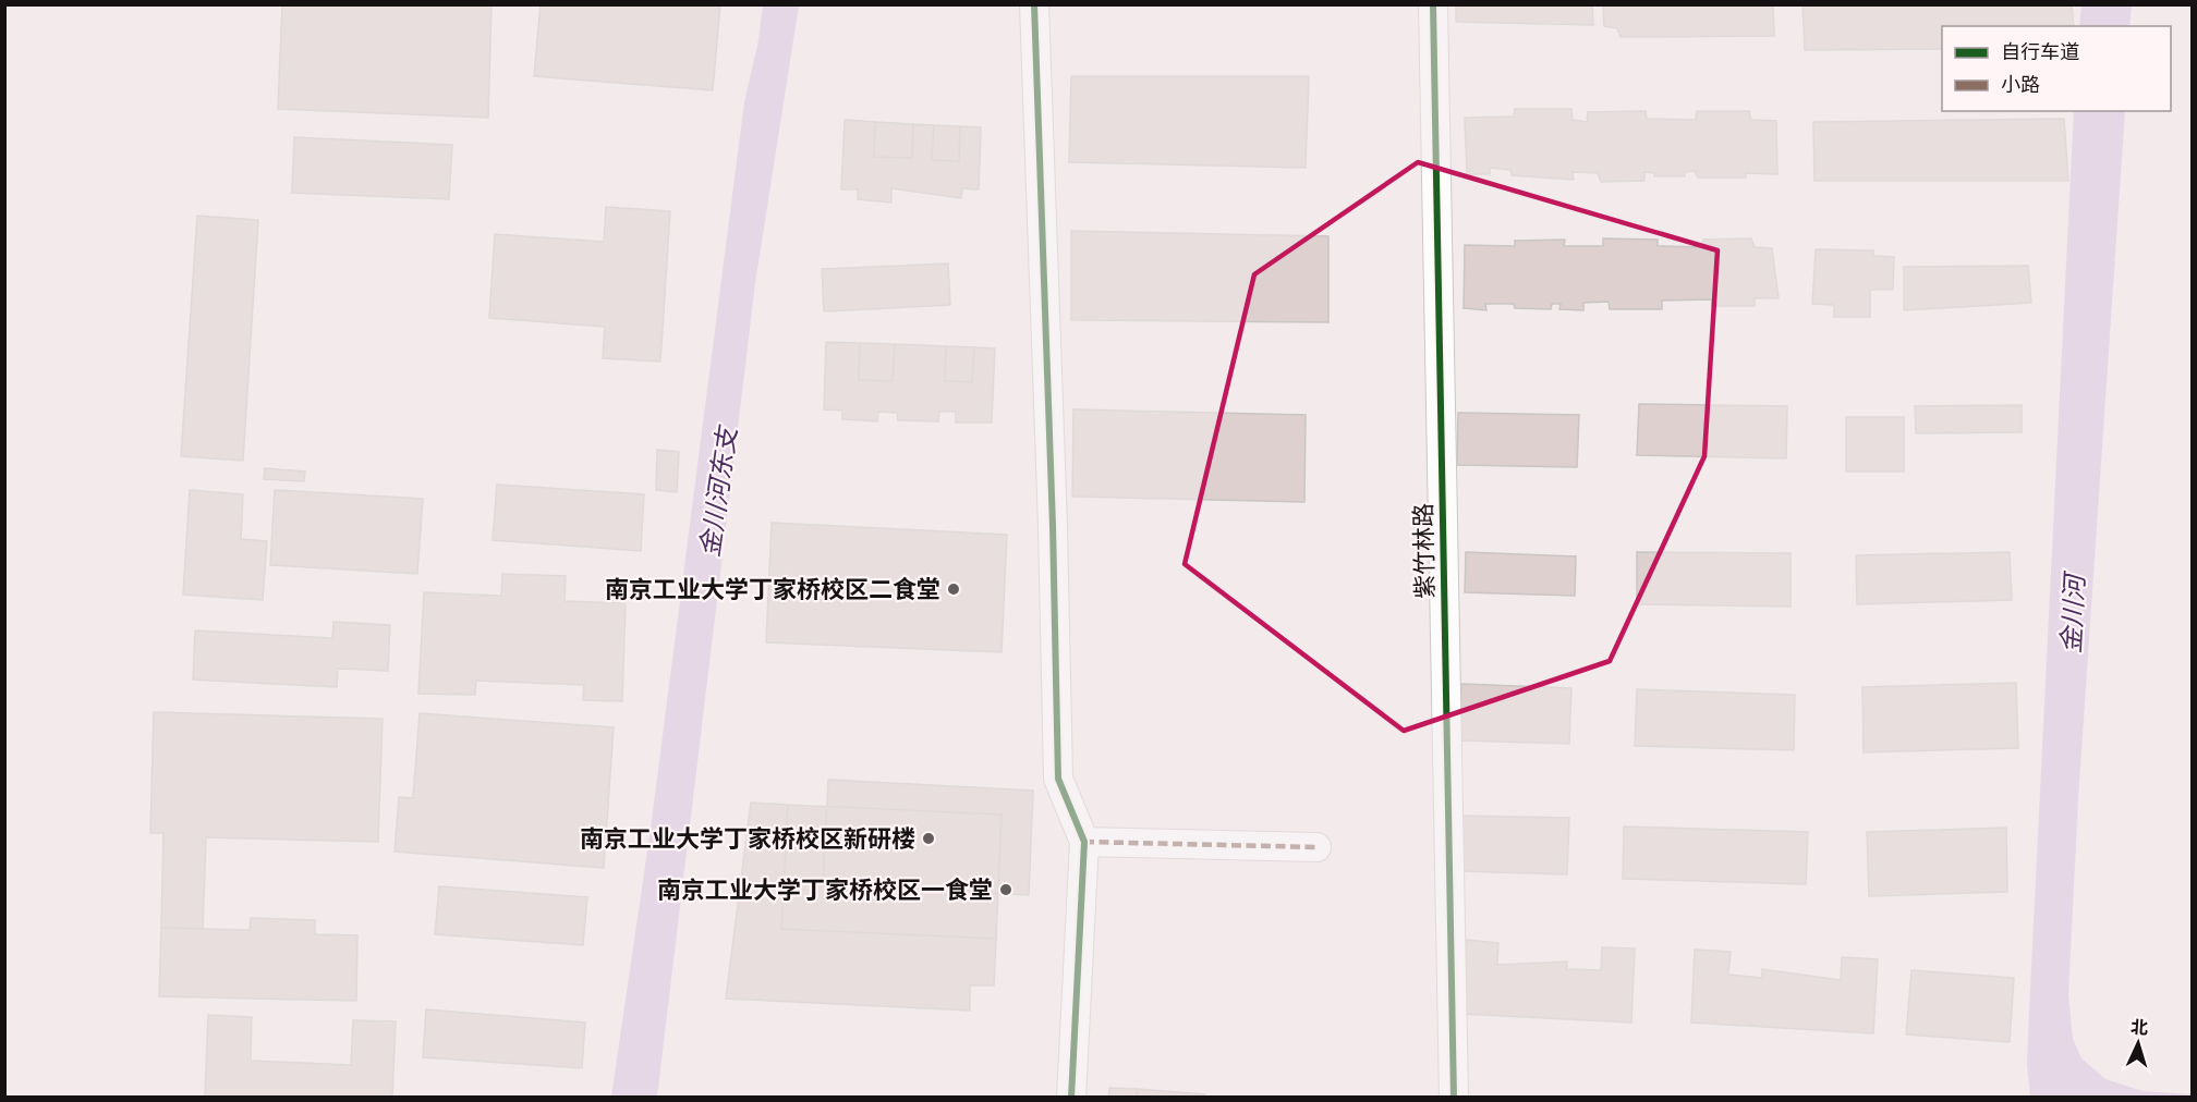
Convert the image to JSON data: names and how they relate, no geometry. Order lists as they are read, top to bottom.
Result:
{
  "streets": {
    "street": ["紫竹林路"]
  },
  "water": ["金川河东支", "金川河"],
  "places": ["南京工业大学丁家桥校区二食堂", "南京工业大学丁家桥校区新研楼", "南京工业大学丁家桥校区一食堂"],
  "legend": ["自行车道", "小路"],
  "north": "top"
}
